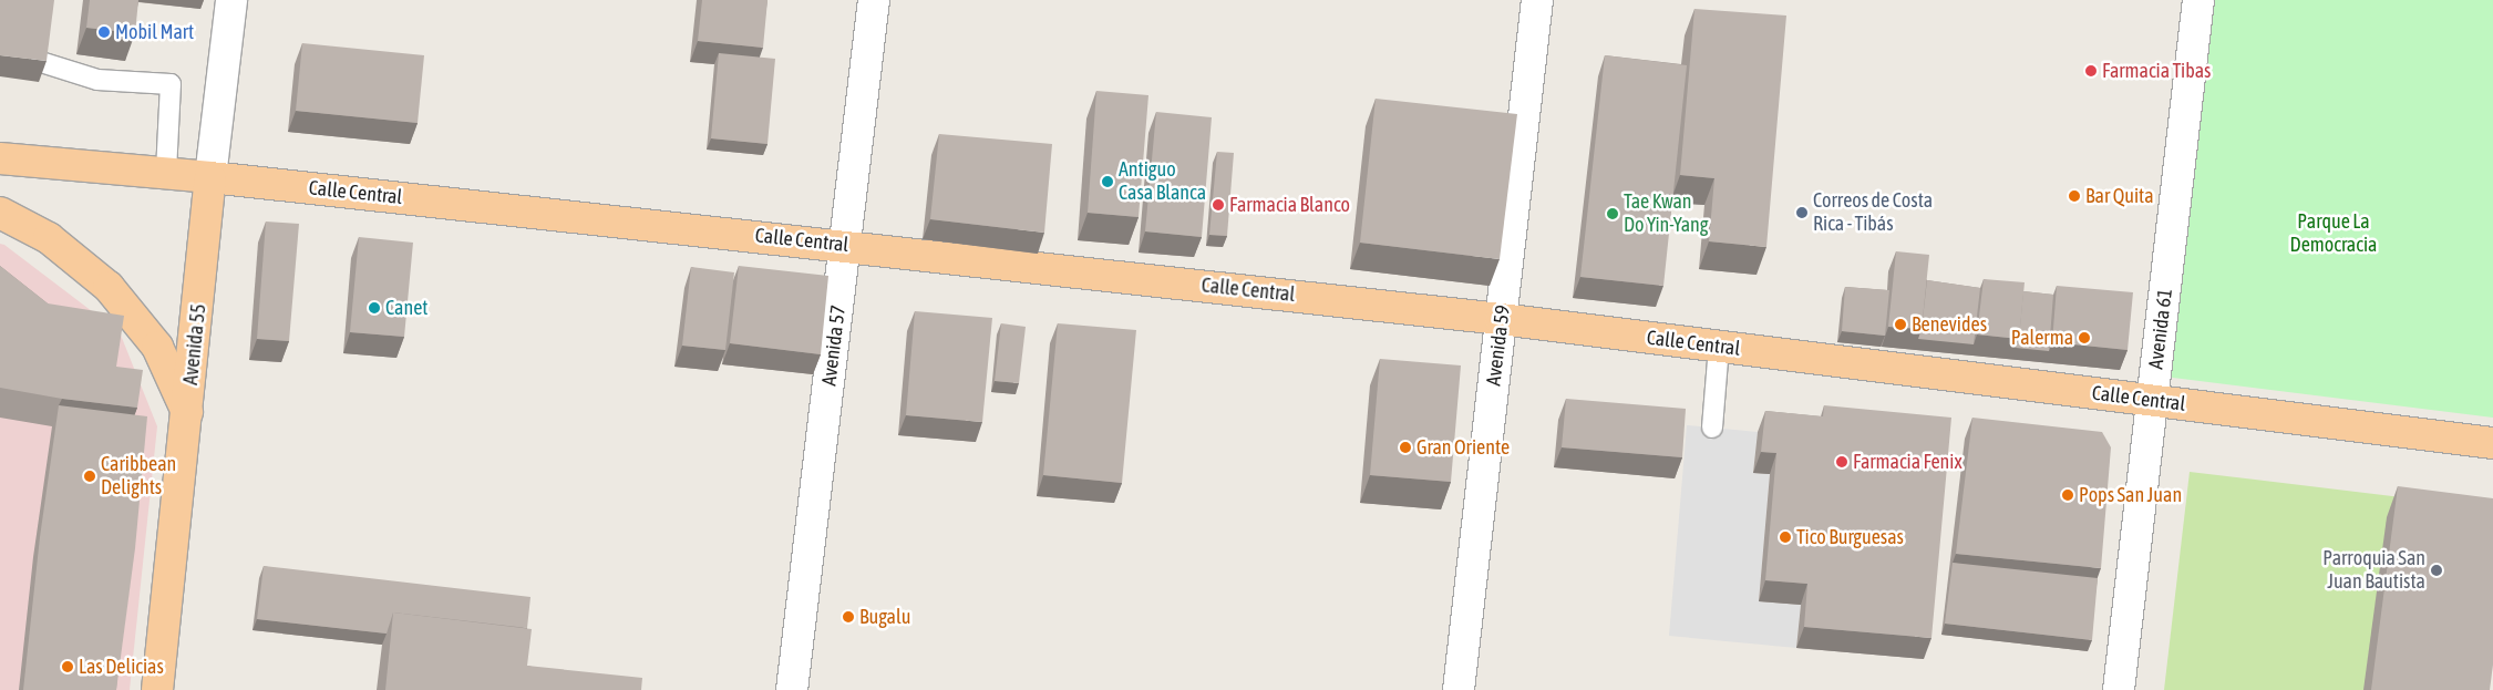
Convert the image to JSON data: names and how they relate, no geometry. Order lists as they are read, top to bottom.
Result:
{
  "streets": {
    "main road": ["Calle Central", "Avenida 55"],
    "street": ["Avenida 61", "Avenida 57", "Avenida 59"]
  },
  "crossings": [
    ["Calle Central", "Avenida 61"],
    ["Calle Central", "Avenida 55"],
    ["Calle Central", "Avenida 57"],
    ["Calle Central", "Avenida 59"]
  ],
  "parks": ["Parque La Democracia"],
  "places": [
    "Mobil Mart",
    "Farmacia Tibas",
    "Antiguo Casa Blanca",
    "Bar Quita",
    "Farmacia Blanco",
    "Correos de Costa Rica - Tibás",
    "Tae Kwan Do Yin-Yang",
    "Canet",
    "Benevides",
    "Palerma",
    "Gran Oriente",
    "Farmacia Fenix",
    "Caribbean Delights",
    "Pops San Juan",
    "Tico Burguesas",
    "Parroquia San Juan Bautista",
    "Bugalu",
    "Las Delicias"
  ]
}
